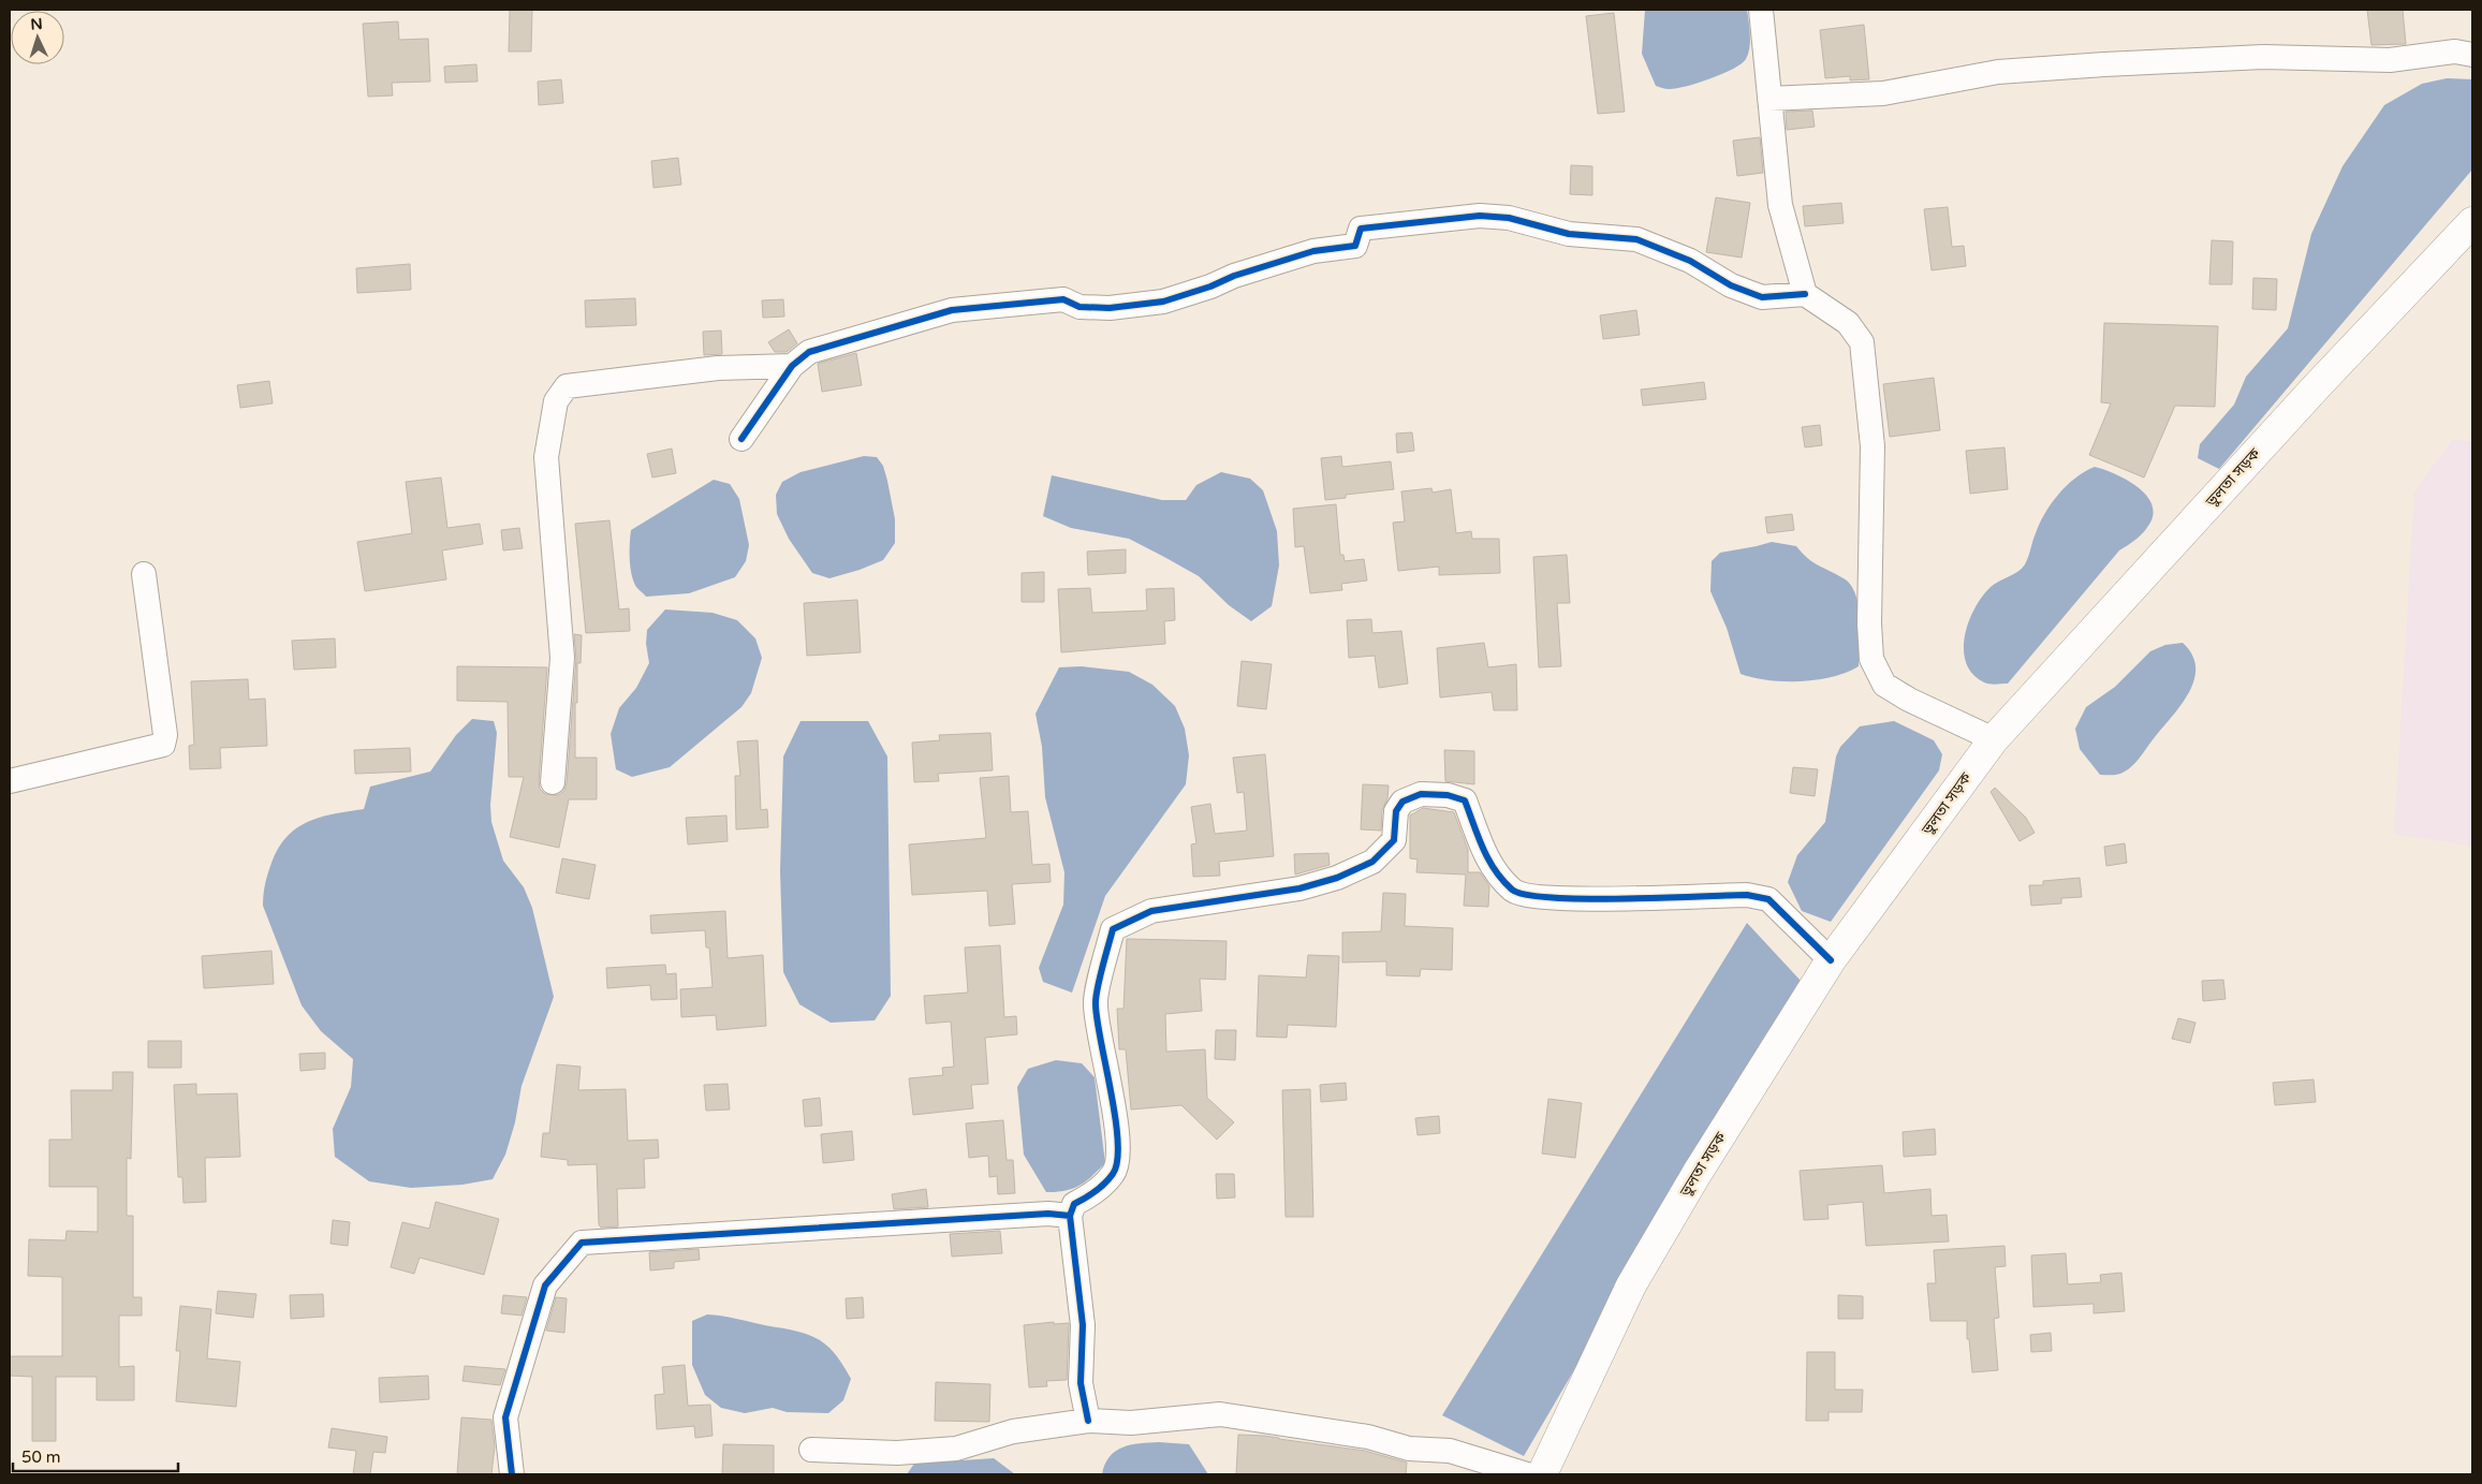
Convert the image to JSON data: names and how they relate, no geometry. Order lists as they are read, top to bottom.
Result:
{
  "streets": {
    "highway": ["ভুলতা সড়ক"]
  },
  "scale_bar": "50 m",
  "north": "top"
}
